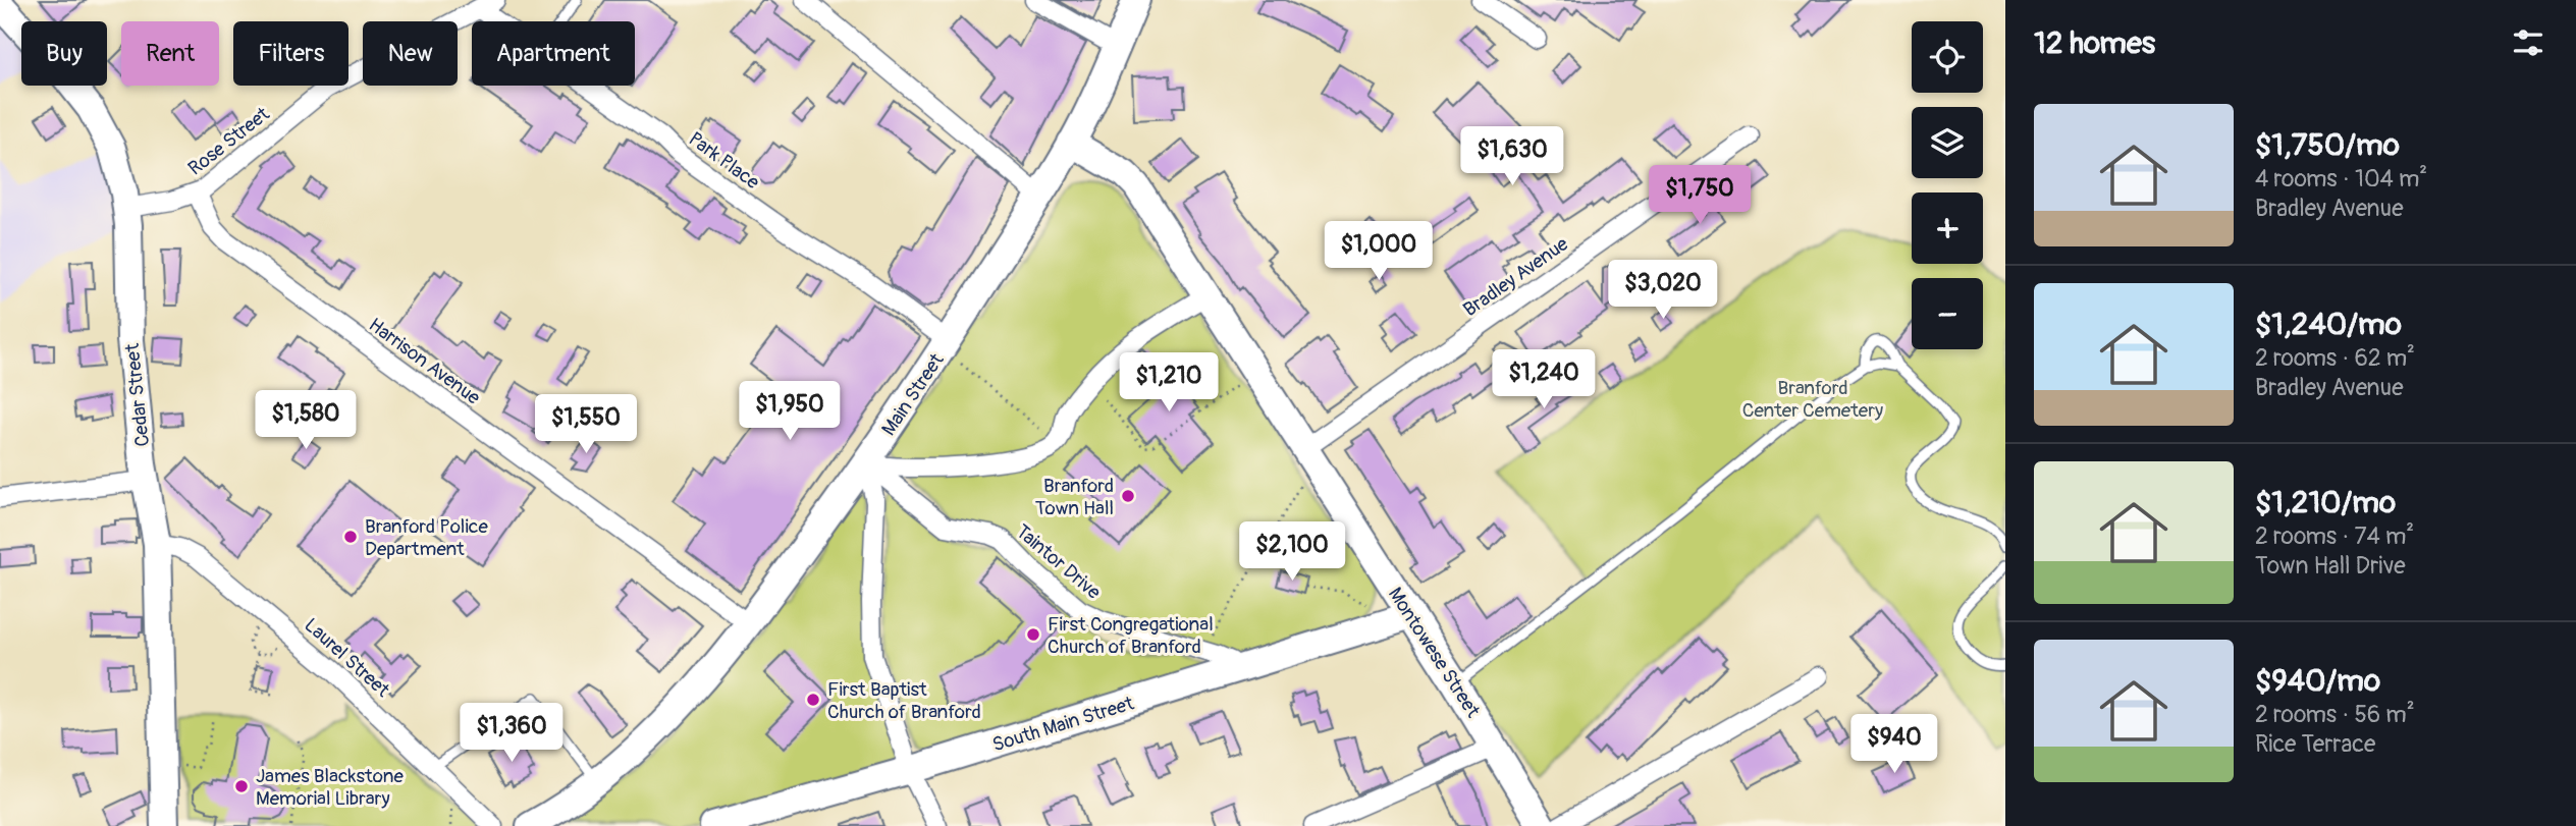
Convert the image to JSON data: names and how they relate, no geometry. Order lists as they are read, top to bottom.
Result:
{
  "streets": {
    "street": [
      "Rose Street",
      "Park Place",
      "Bradley Avenue",
      "Harrison Avenue",
      "Main Street",
      "Cedar Street",
      "Taintor Drive",
      "Montowese Street",
      "Laurel Street",
      "South Main Street"
    ]
  },
  "crossings": [
    ["Rose Street", "Park Place"],
    ["Rose Street", "Harrison Avenue"],
    ["Rose Street", "Cedar Street"],
    ["Park Place", "Main Street"],
    ["Bradley Avenue", "Montowese Street"],
    ["Harrison Avenue", "Main Street"],
    ["Main Street", "Taintor Drive"],
    ["Main Street", "Montowese Street"],
    ["Cedar Street", "Laurel Street"],
    ["Taintor Drive", "South Main Street"],
    ["Montowese Street", "South Main Street"]
  ],
  "parks": ["Branford Center Cemetery"],
  "places": [
    "Branford Town Hall",
    "Branford Police Department",
    "First Congregational Church of Branford",
    "First Baptist Church of Branford",
    "James Blackstone Memorial Library"
  ],
  "page": {
    "heading": "12 homes",
    "map_buttons": ["+", "−"],
    "chip": [
      "Buy",
      "Rent",
      "Filters",
      "New",
      "Apartment"
    ],
    "list": [
      {
        "name": "$1,750/mo",
        "note": "4 rooms · 104 m² · Bradley Avenue"
      },
      {
        "name": "$1,240/mo",
        "note": "2 rooms · 62 m² · Bradley Avenue"
      },
      {
        "name": "$1,210/mo",
        "note": "2 rooms · 74 m² · Town Hall Drive"
      },
      {
        "name": "$940/mo",
        "note": "2 rooms · 56 m² · Rice Terrace"
      }
    ],
    "price": [
      "$1,630",
      "$1,750",
      "$1,000",
      "$3,020",
      "$1,240",
      "$1,210",
      "$1,950",
      "$1,580",
      "$1,550",
      "$2,100",
      "$1,360",
      "$940"
    ]
  }
}
